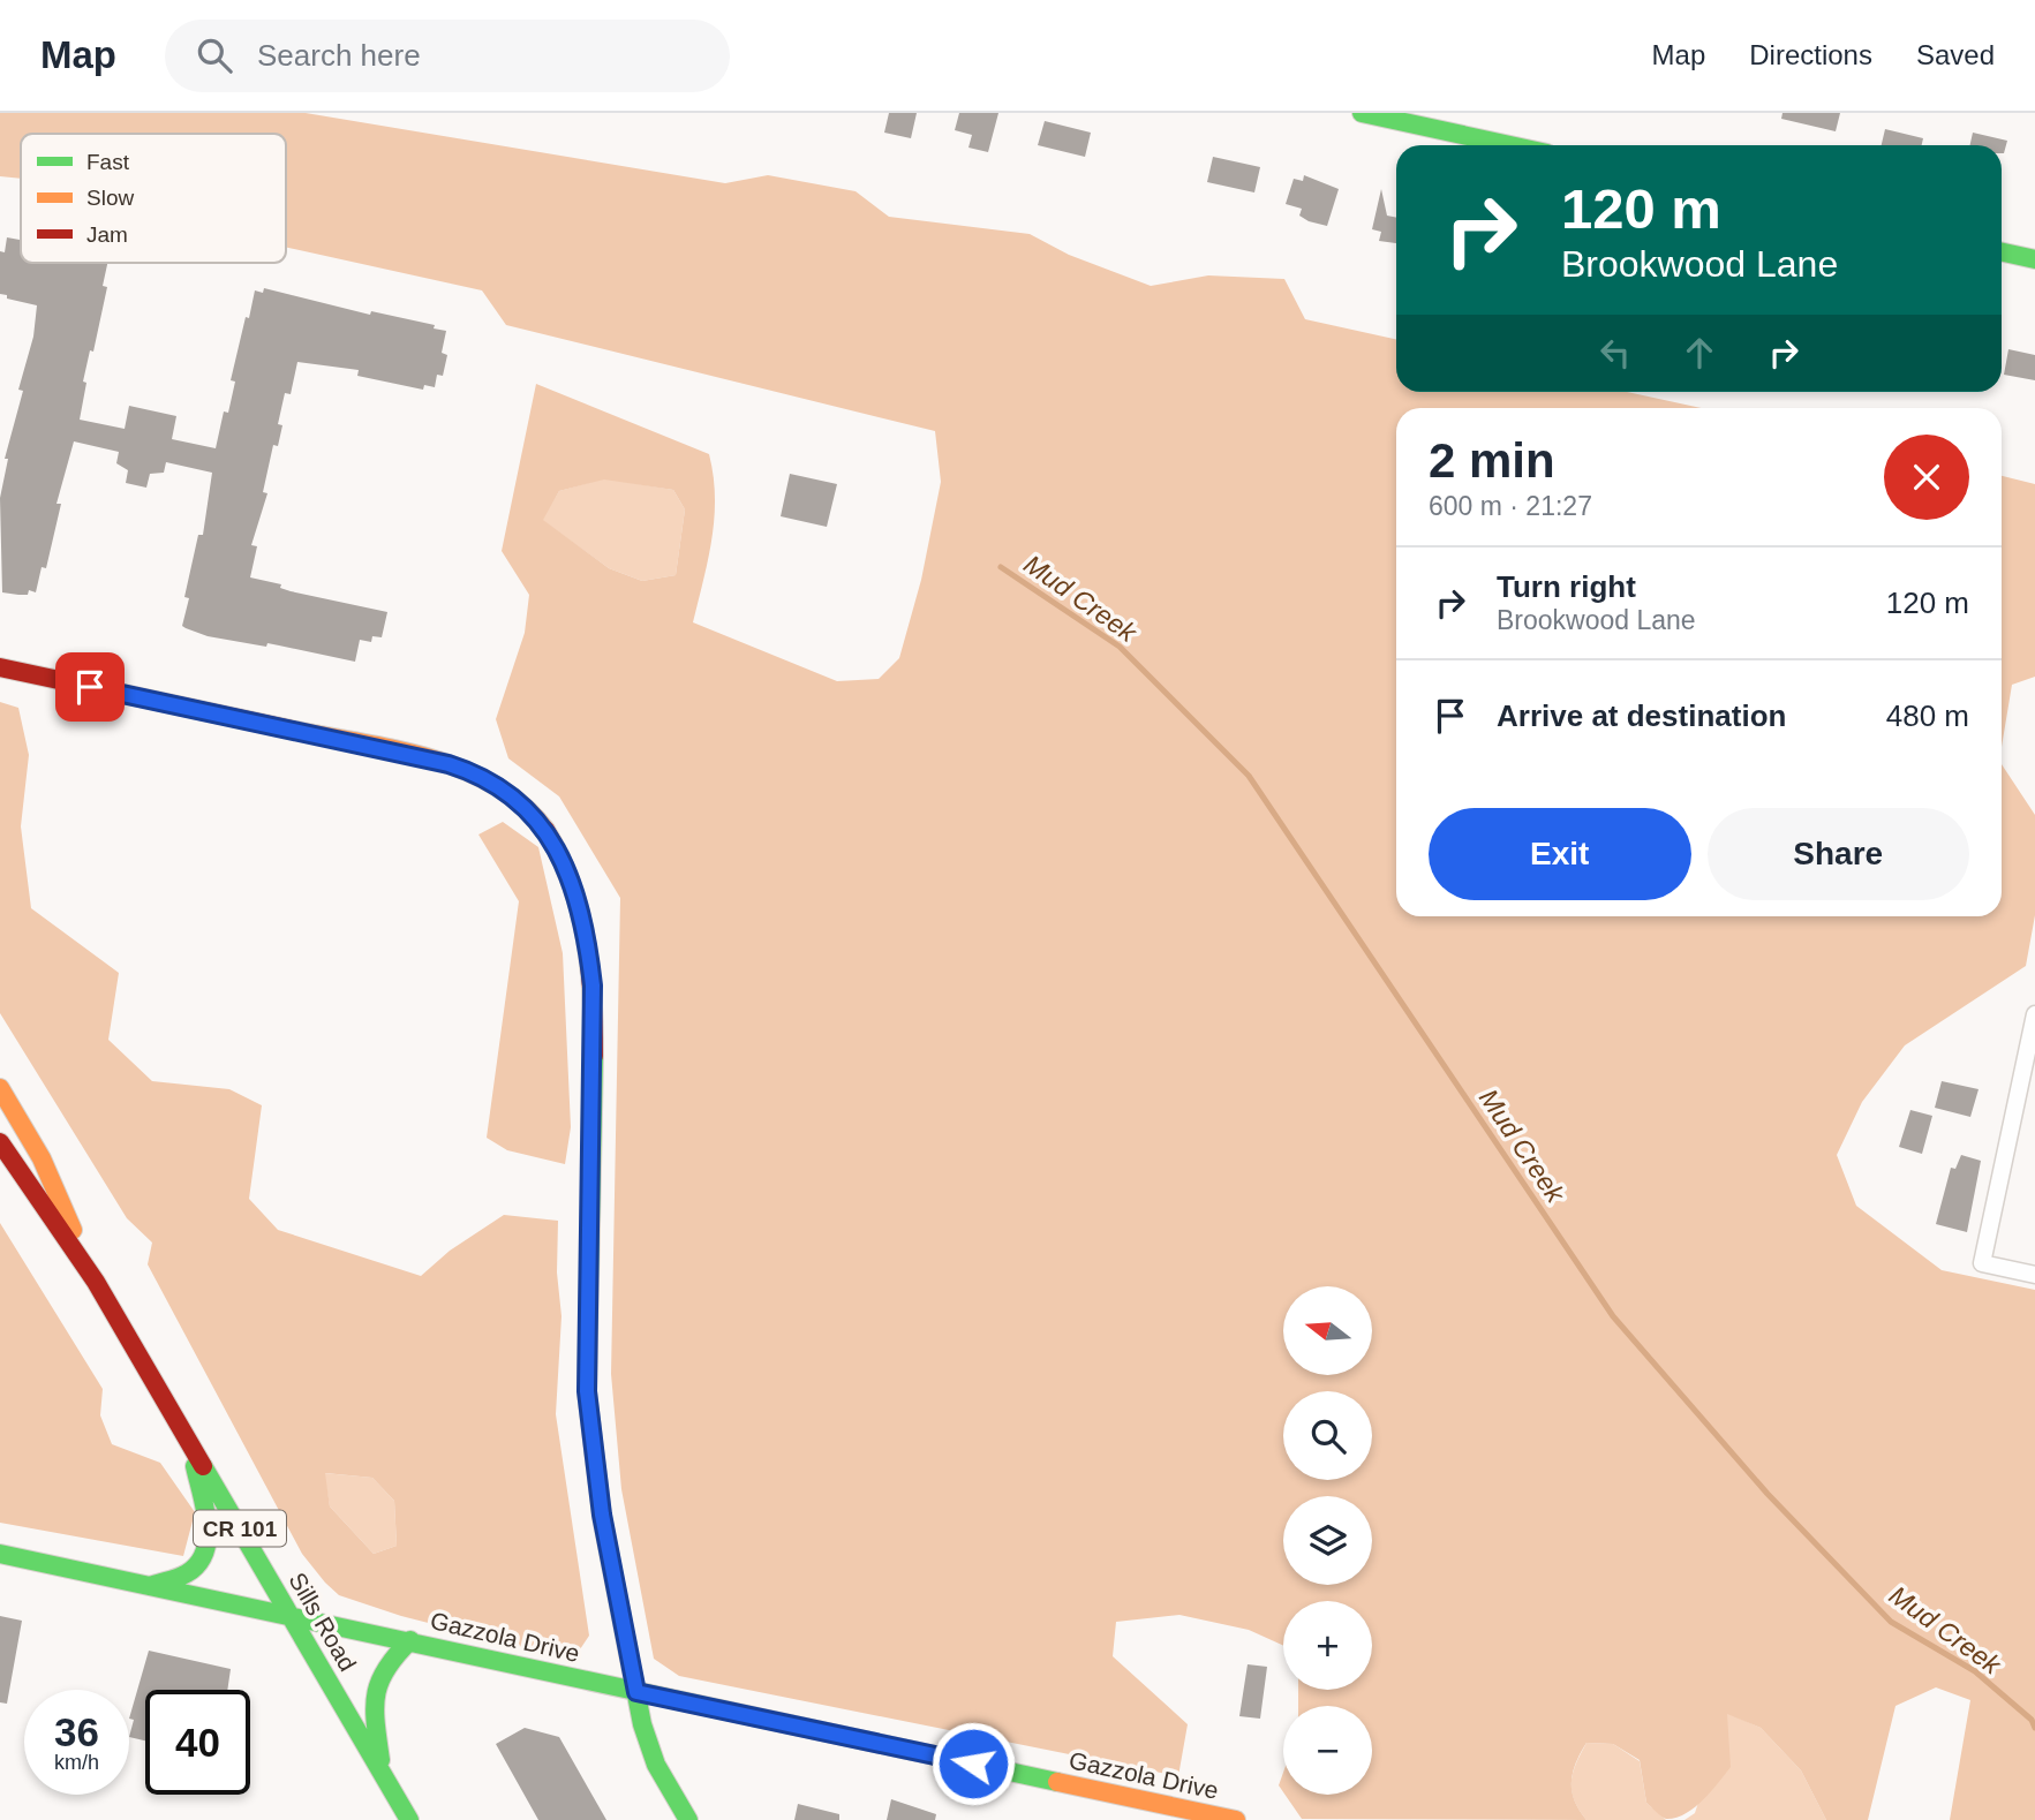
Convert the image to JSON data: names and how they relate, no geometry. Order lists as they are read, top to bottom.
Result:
{
  "streets": {
    "street": ["CR 101", "Sills Road", "Gazzola Drive"]
  },
  "crossings": [
    ["Sills Road", "Gazzola Drive"]
  ],
  "water": ["Mud Creek"],
  "legend": ["Fast", "Slow", "Jam"],
  "north": "left",
  "page": {
    "header": "Map",
    "search": "Search here",
    "nav": ["Map", "Directions", "Saved"],
    "turn": ["120 m", "Brookwood Lane"],
    "heading": ["2 min", "600 m · 21:27"],
    "list": [
      {
        "name": "Turn right",
        "note": "Brookwood Lane",
        "value": "120 m"
      },
      {
        "name": "Arrive at destination",
        "value": "480 m"
      }
    ],
    "buttons": ["Exit", "Share"],
    "map_buttons": ["+", "−"],
    "speed": "36 km/h",
    "limit": "40"
  }
}
